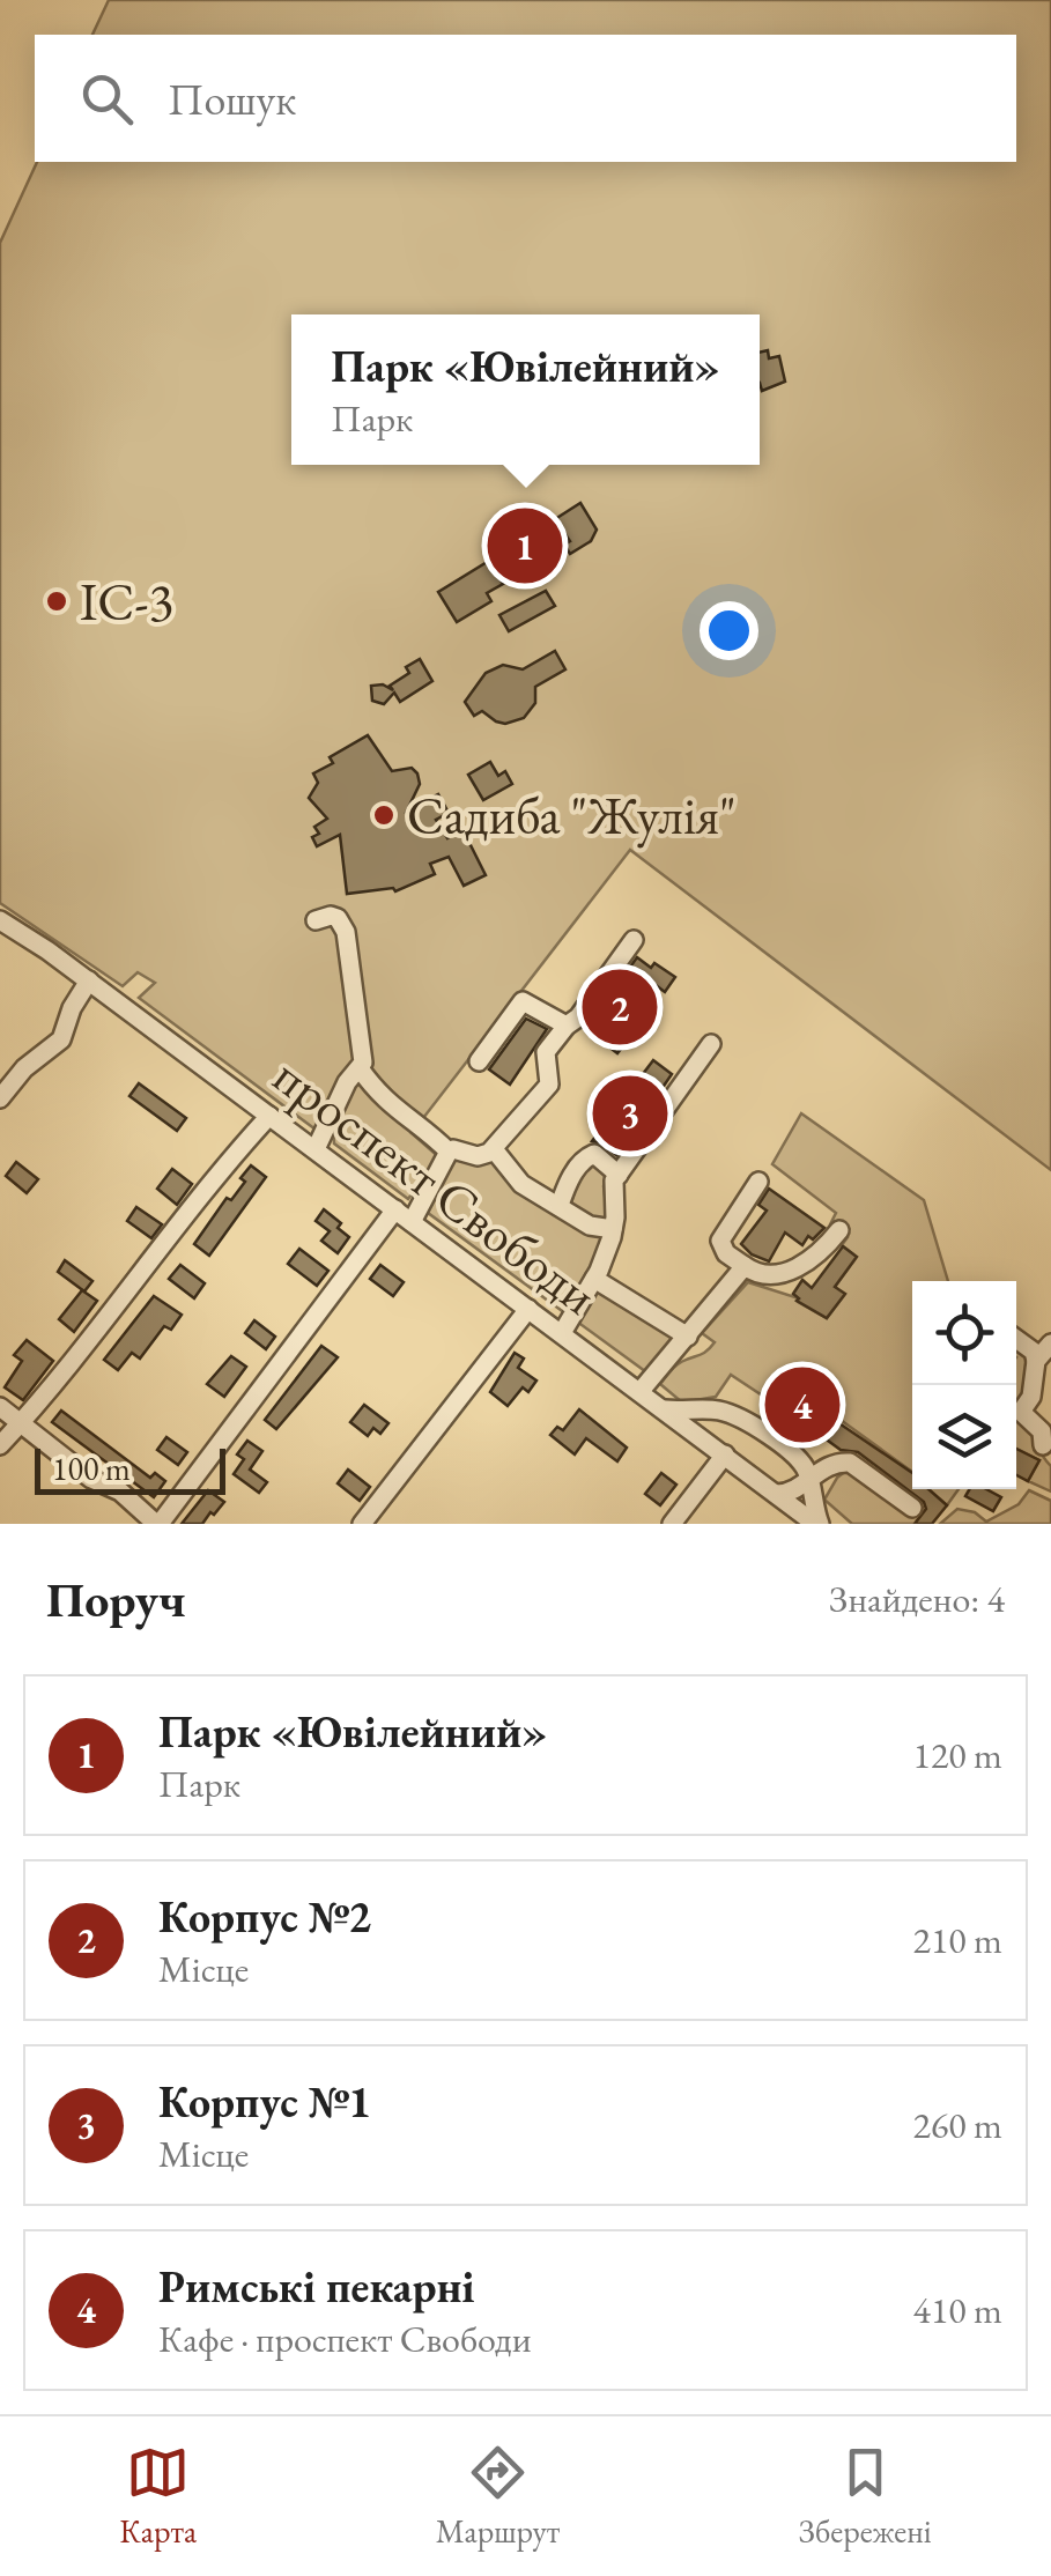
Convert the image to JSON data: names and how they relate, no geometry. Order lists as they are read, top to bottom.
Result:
{
  "streets": {
    "street": ["проспект Свободи"]
  },
  "places": ["ІС-3", "Садиба \"Жулія\""],
  "scale_bar": "100 m",
  "page": {
    "search": "Пошук",
    "popup": ["Парк «Ювілейний»", "Парк"],
    "pins": [
      "1",
      "2",
      "3",
      "4"
    ],
    "scale": "100 m",
    "heading": ["Поруч", "Знайдено: 4"],
    "list": [
      {
        "mark": "1",
        "name": "Парк «Ювілейний»",
        "note": "Парк",
        "value": "120 m"
      },
      {
        "mark": "2",
        "name": "Корпус №2",
        "note": "Місце",
        "value": "210 m"
      },
      {
        "mark": "3",
        "name": "Корпус №1",
        "note": "Місце",
        "value": "260 m"
      },
      {
        "mark": "4",
        "name": "Римські пекарні",
        "note": "Кафе · проспект Свободи",
        "value": "410 m"
      }
    ],
    "nav": ["Карта", "Маршрут", "Збережені"]
  }
}
